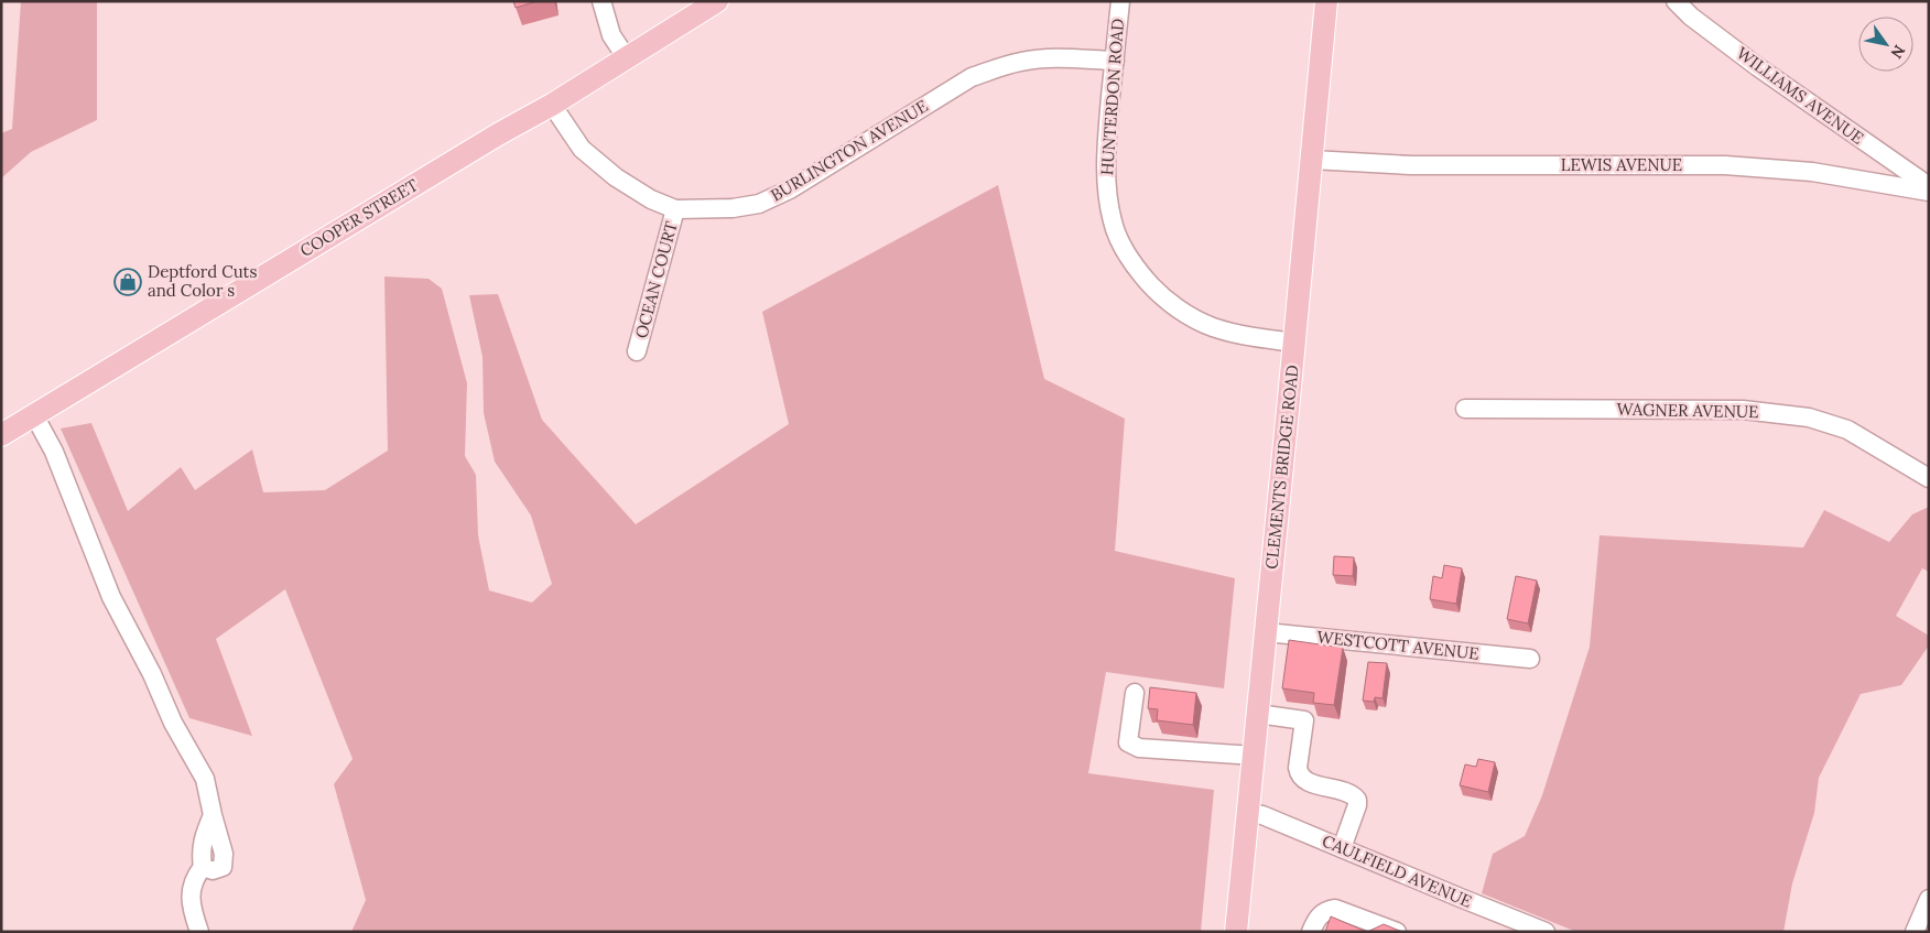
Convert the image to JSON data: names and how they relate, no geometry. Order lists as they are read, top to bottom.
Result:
{
  "streets": {
    "main road": ["COOPER STREET", "CLEMENTS BRIDGE ROAD"],
    "street": [
      "WILLIAMS AVENUE",
      "HUNTERDON ROAD",
      "BURLINGTON AVENUE",
      "LEWIS AVENUE",
      "OCEAN COURT",
      "WAGNER AVENUE",
      "WESTCOTT AVENUE",
      "CAULFIELD AVENUE"
    ]
  },
  "crossings": [
    ["HUNTERDON ROAD", "BURLINGTON AVENUE"],
    ["HUNTERDON ROAD", "CLEMENTS BRIDGE ROAD"],
    ["BURLINGTON AVENUE", "COOPER STREET"],
    ["BURLINGTON AVENUE", "OCEAN COURT"],
    ["LEWIS AVENUE", "CLEMENTS BRIDGE ROAD"],
    ["CLEMENTS BRIDGE ROAD", "WESTCOTT AVENUE"],
    ["CLEMENTS BRIDGE ROAD", "CAULFIELD AVENUE"]
  ],
  "places": {
    "shop": ["Deptford Cuts and Color s"]
  },
  "north": "bottom right"
}
